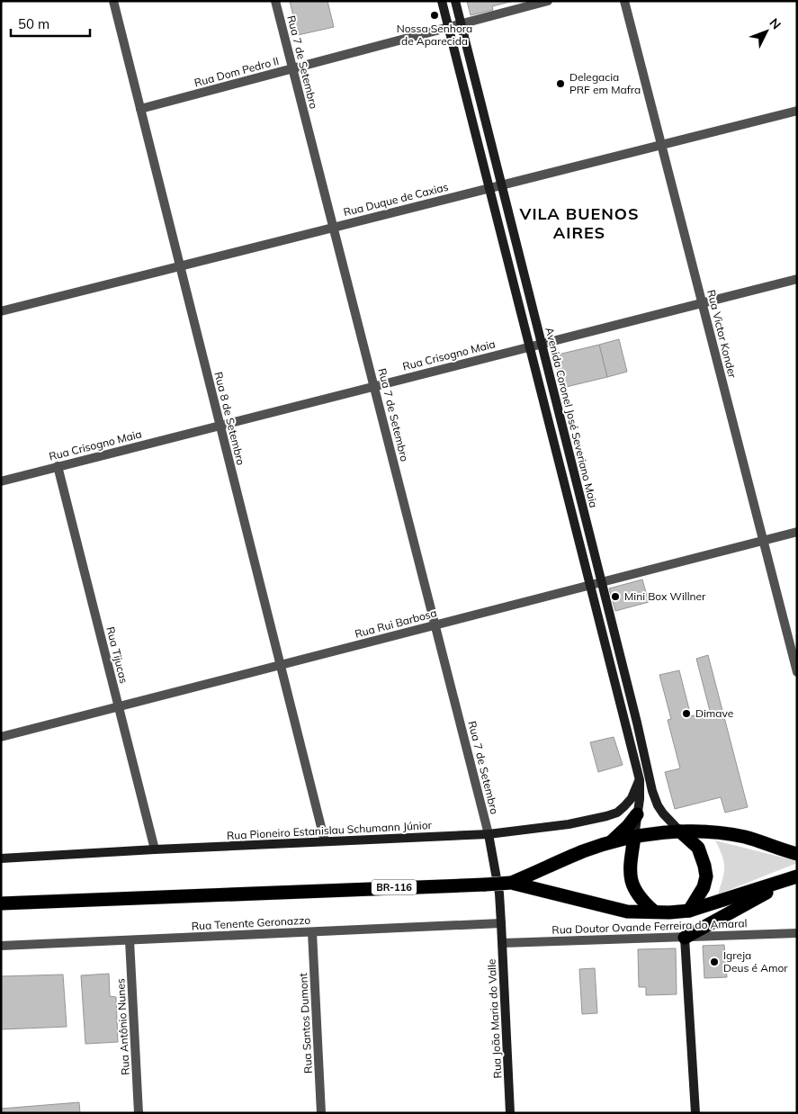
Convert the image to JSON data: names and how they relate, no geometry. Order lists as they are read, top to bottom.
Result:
{
  "streets": {
    "highway": ["BR-116"],
    "main road": ["Avenida Coronel José Severiano Maia", "Rua Pioneiro Estanislau Schumann Júnior", "Rua João Maria do Valle"],
    "street": [
      "Rua 7 de Setembro",
      "Rua Dom Pedro II",
      "Rua Duque de Caxias",
      "Rua Victor Konder",
      "Rua Crisogno Maia",
      "Rua 8 de Setembro",
      "Rua Rui Barbosa",
      "Rua Tijucas",
      "Rua Tenente Geronazzo",
      "Rua Doutor Ovande Ferreira do Amaral",
      "Rua Santos Dumont",
      "Rua Antônio Nunes"
    ]
  },
  "crossings": [
    ["Rua 7 de Setembro", "Rua Dom Pedro II"],
    ["Rua 7 de Setembro", "Rua Duque de Caxias"],
    ["Rua 7 de Setembro", "Rua Crisogno Maia"],
    ["Rua 7 de Setembro", "Rua Rui Barbosa"],
    ["Rua 7 de Setembro", "Rua Pioneiro Estanislau Schumann Júnior"],
    ["Rua 7 de Setembro", "Rua João Maria do Valle"],
    ["Rua Dom Pedro II", "Avenida Coronel José Severiano Maia"],
    ["Rua Dom Pedro II", "Rua 8 de Setembro"],
    ["Rua Duque de Caxias", "Rua Victor Konder"],
    ["Rua Duque de Caxias", "Avenida Coronel José Severiano Maia"],
    ["Rua Duque de Caxias", "Rua 8 de Setembro"],
    ["Rua Victor Konder", "Rua Crisogno Maia"],
    ["Rua Victor Konder", "Rua Rui Barbosa"],
    ["Rua Crisogno Maia", "Avenida Coronel José Severiano Maia"],
    ["Rua Crisogno Maia", "Rua 8 de Setembro"],
    ["Rua Crisogno Maia", "Rua Tijucas"],
    ["Avenida Coronel José Severiano Maia", "Rua Rui Barbosa"],
    ["Avenida Coronel José Severiano Maia", "Rua Pioneiro Estanislau Schumann Júnior"],
    ["Avenida Coronel José Severiano Maia", "BR-116"],
    ["Rua 8 de Setembro", "Rua Rui Barbosa"],
    ["Rua 8 de Setembro", "Rua Pioneiro Estanislau Schumann Júnior"],
    ["Rua Rui Barbosa", "Rua Tijucas"],
    ["Rua Tijucas", "Rua Pioneiro Estanislau Schumann Júnior"],
    ["Rua Pioneiro Estanislau Schumann Júnior", "Rua João Maria do Valle"],
    ["Rua Tenente Geronazzo", "Rua João Maria do Valle"],
    ["Rua Tenente Geronazzo", "Rua Santos Dumont"],
    ["Rua Tenente Geronazzo", "Rua Antônio Nunes"],
    ["Rua Doutor Ovande Ferreira do Amaral", "Rua João Maria do Valle"]
  ],
  "districts": ["VILA BUENOS AIRES"],
  "places": [
    "Nossa Senhora de Aparecida",
    "Delegacia PRF em Mafra",
    "Mini Box Willner",
    "Dimave",
    "Igreja Deus é Amor"
  ],
  "scale_bar": "50 m",
  "north": "top right"
}
